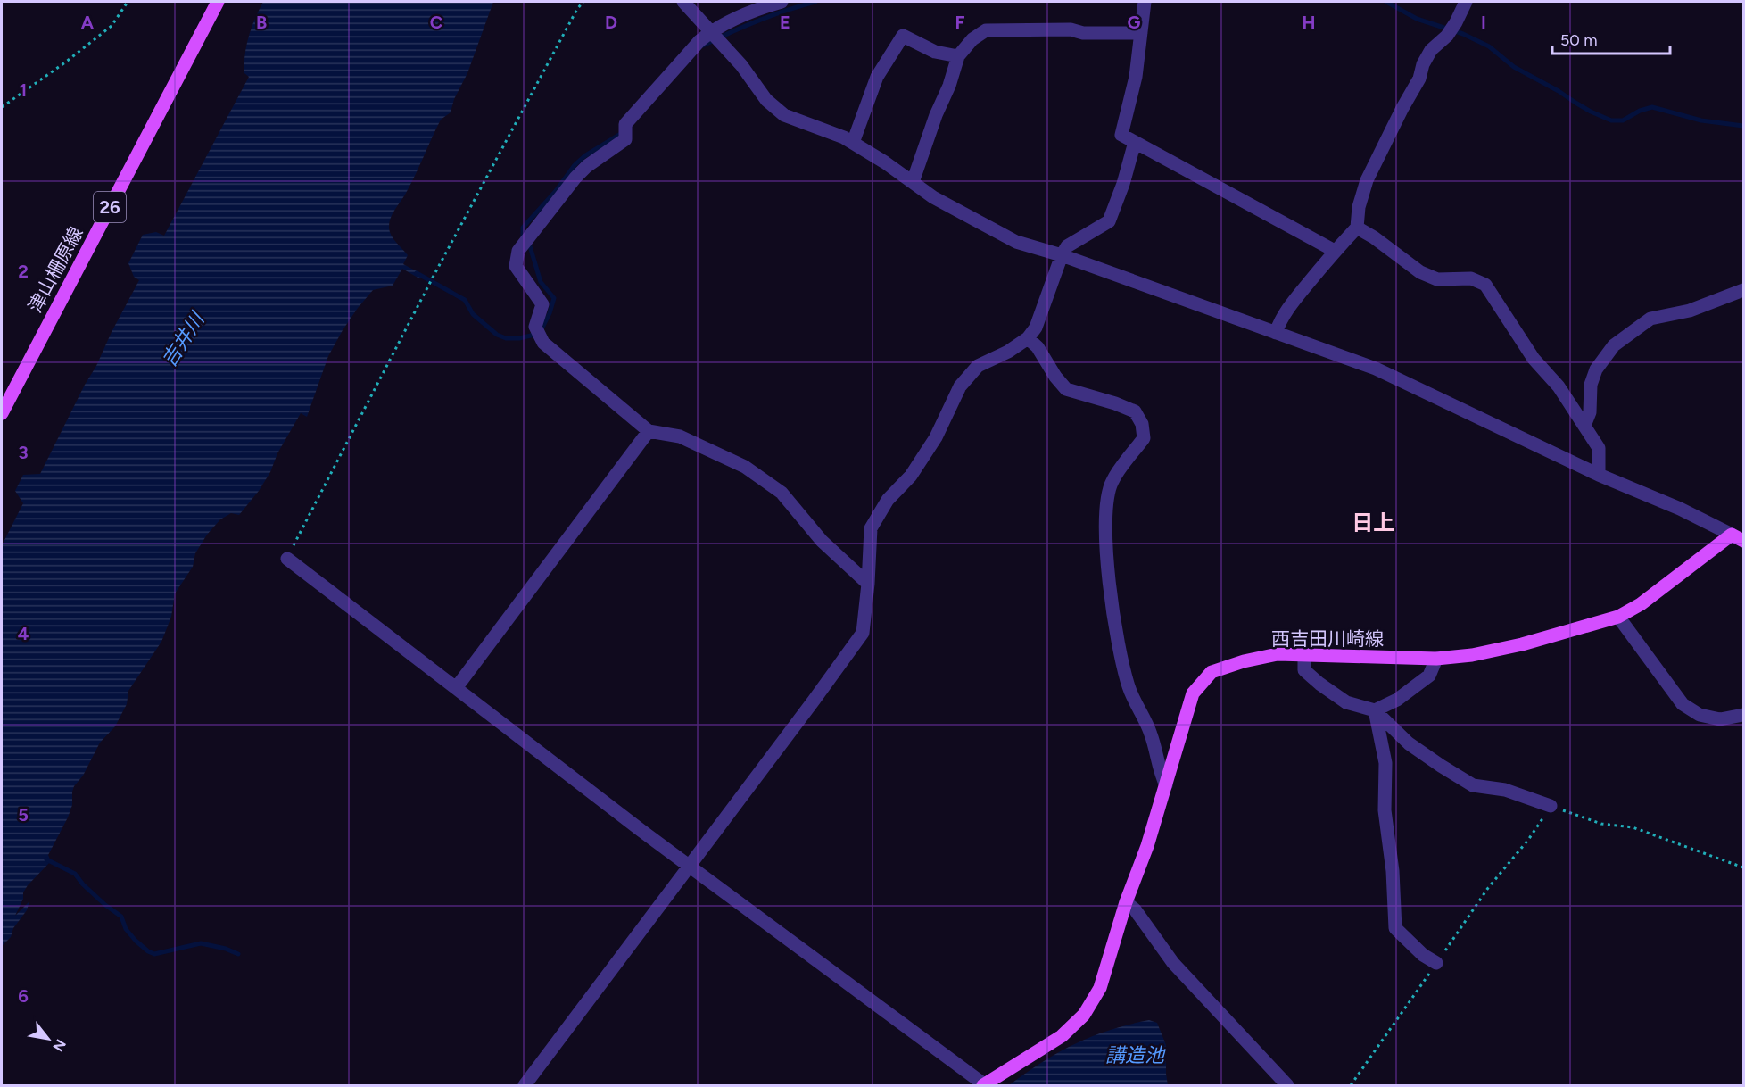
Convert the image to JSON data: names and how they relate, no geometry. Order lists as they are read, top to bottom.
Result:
{
  "streets": {
    "main road": ["26", "津山柵原線", "西吉田川崎線"]
  },
  "districts": ["日上"],
  "water": ["吉井川", "講造池"],
  "scale_bar": "50 m",
  "north": "bottom right",
  "grid": {
    "columns": [
      "A",
      "B",
      "C",
      "D",
      "E",
      "F",
      "G",
      "H",
      "I"
    ],
    "rows": [
      "1",
      "2",
      "3",
      "4",
      "5",
      "6"
    ]
  }
}
